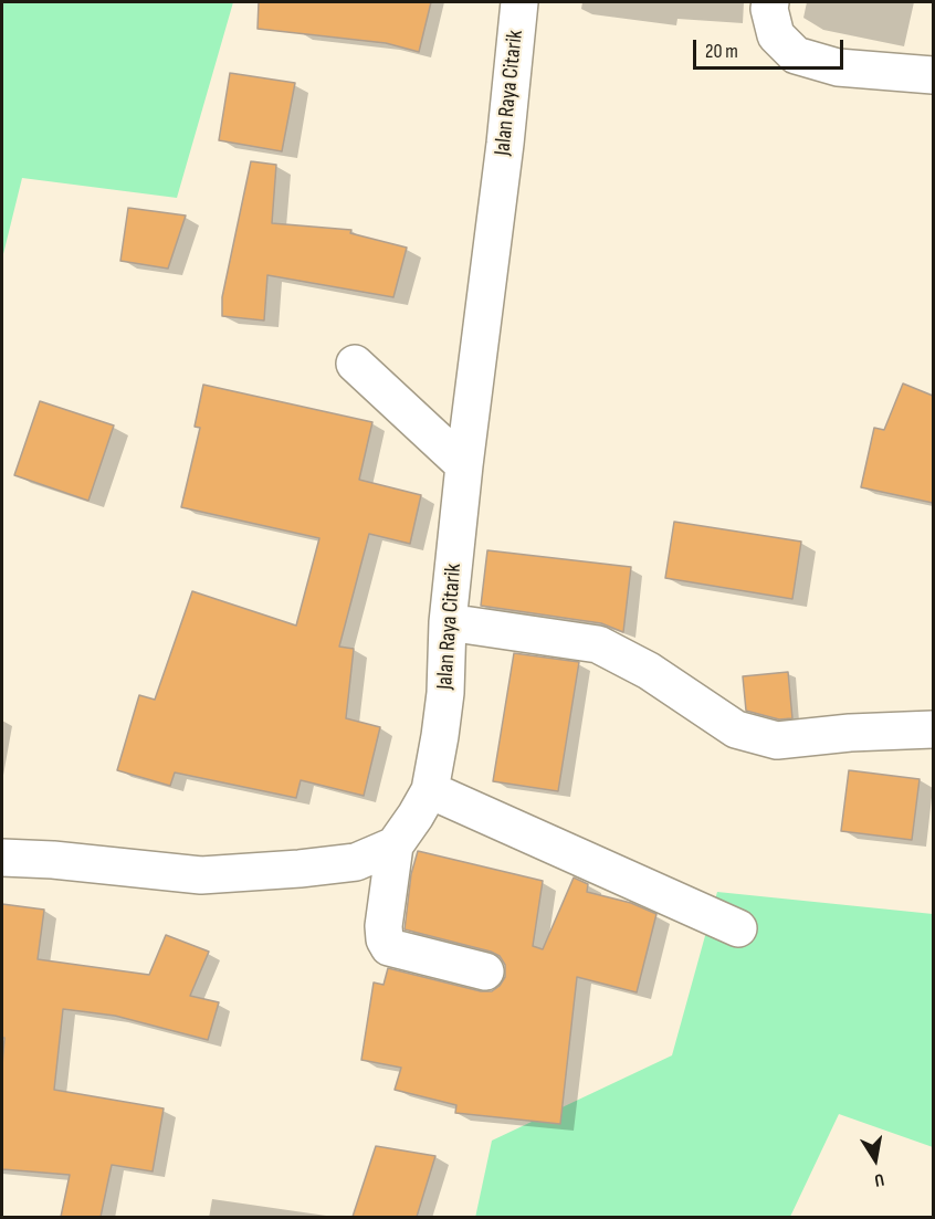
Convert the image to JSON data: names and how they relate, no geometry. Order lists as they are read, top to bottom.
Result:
{
  "streets": {
    "street": ["Jalan Raya Citarik"]
  },
  "scale_bar": "20 m",
  "north": "bottom"
}
